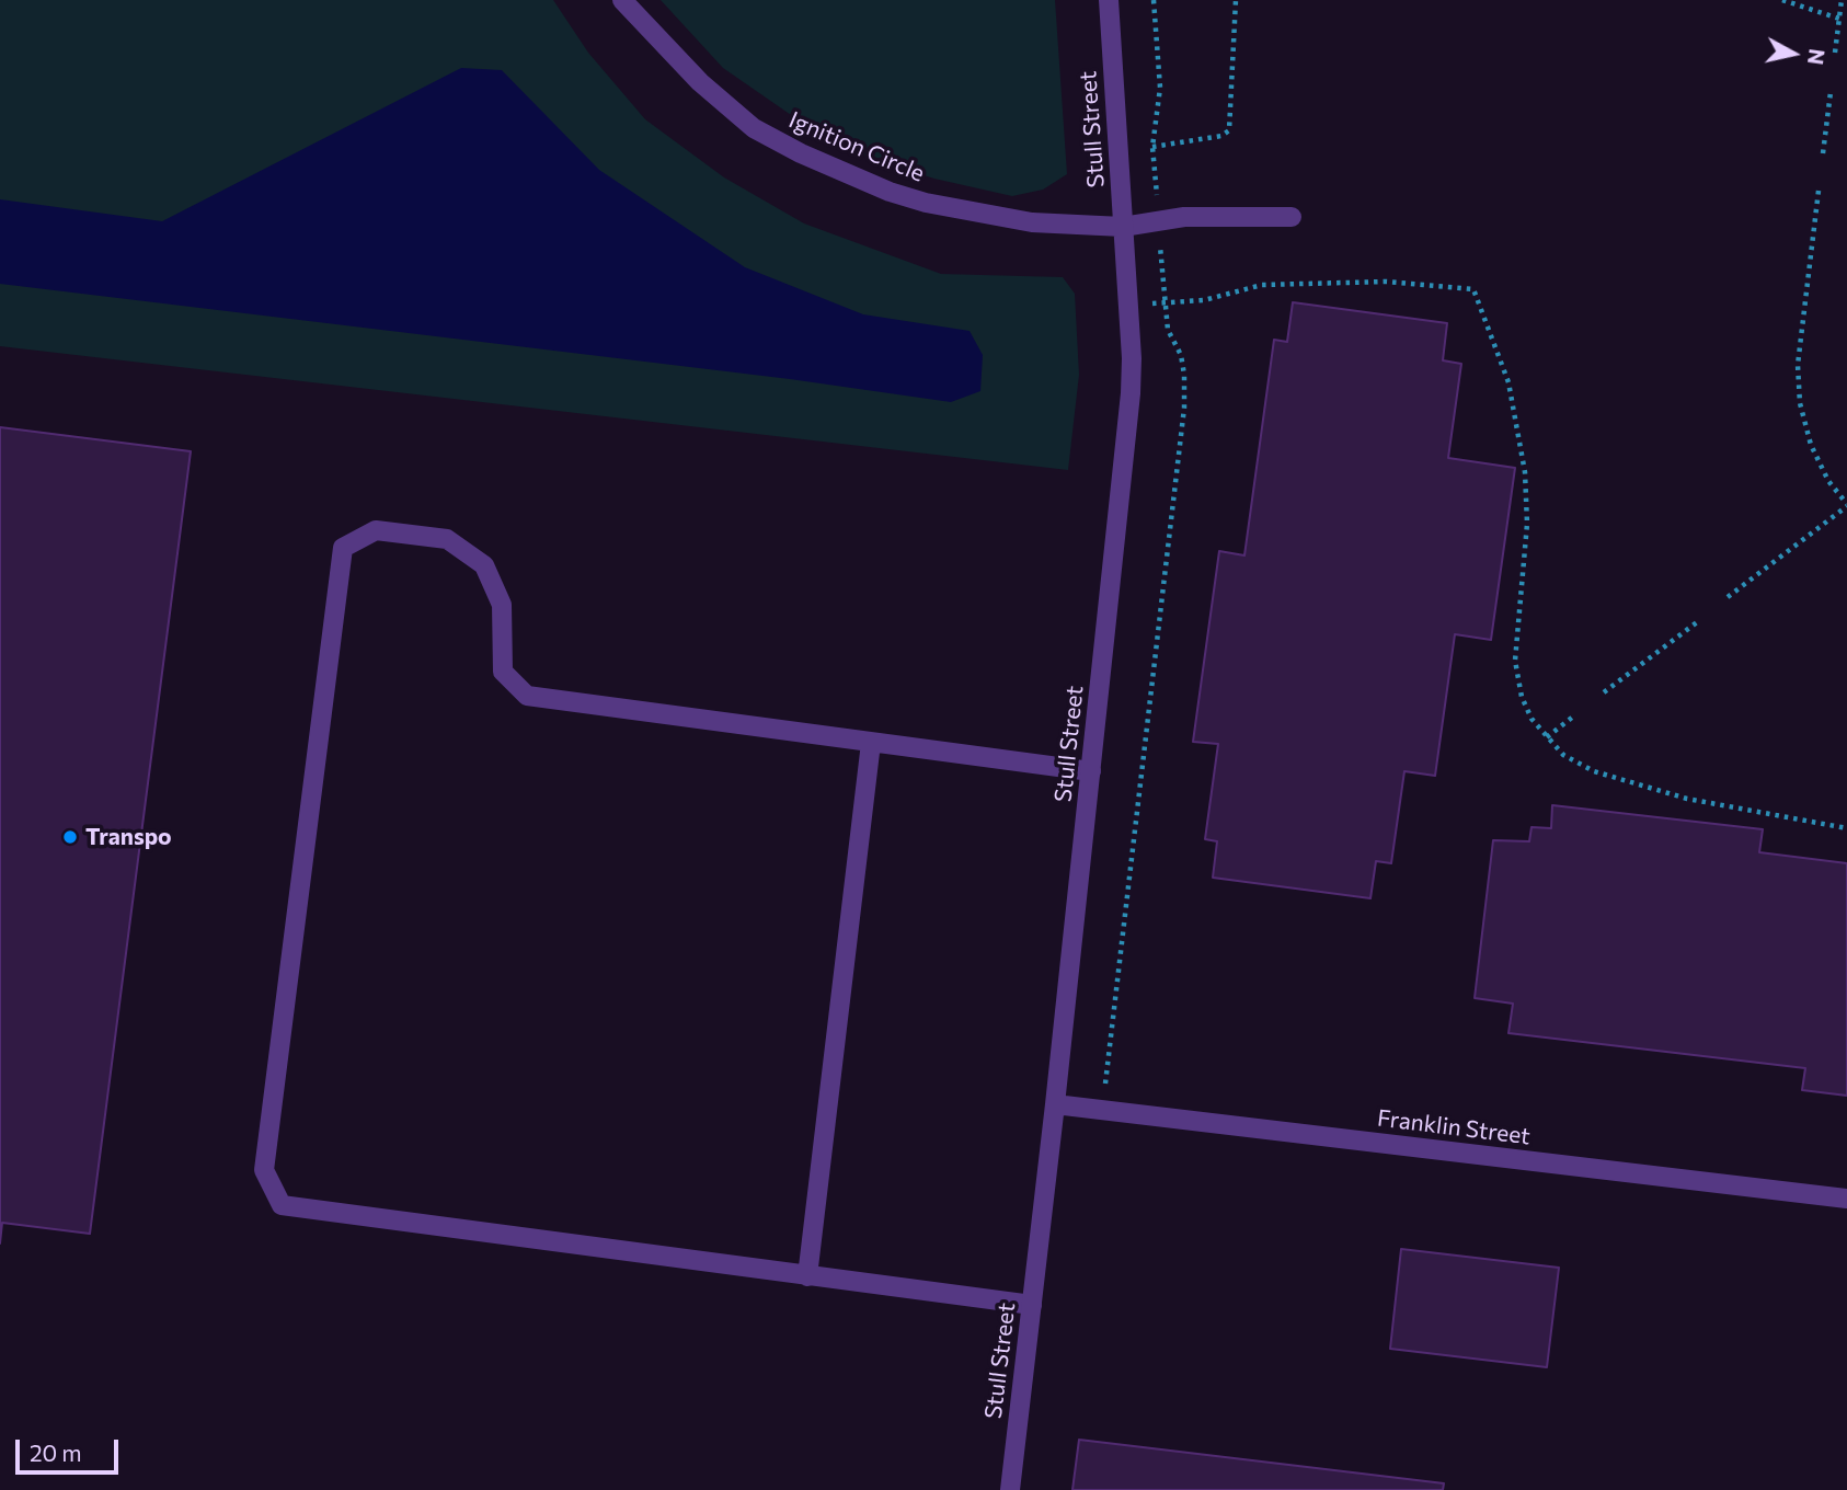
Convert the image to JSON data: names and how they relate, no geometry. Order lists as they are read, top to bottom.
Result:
{
  "streets": {
    "street": ["Stull Street", "Ignition Circle", "Franklin Street"]
  },
  "crossings": [
    ["Stull Street", "Ignition Circle"],
    ["Stull Street", "Franklin Street"]
  ],
  "places": ["Transpo"],
  "scale_bar": "20 m",
  "north": "right"
}
